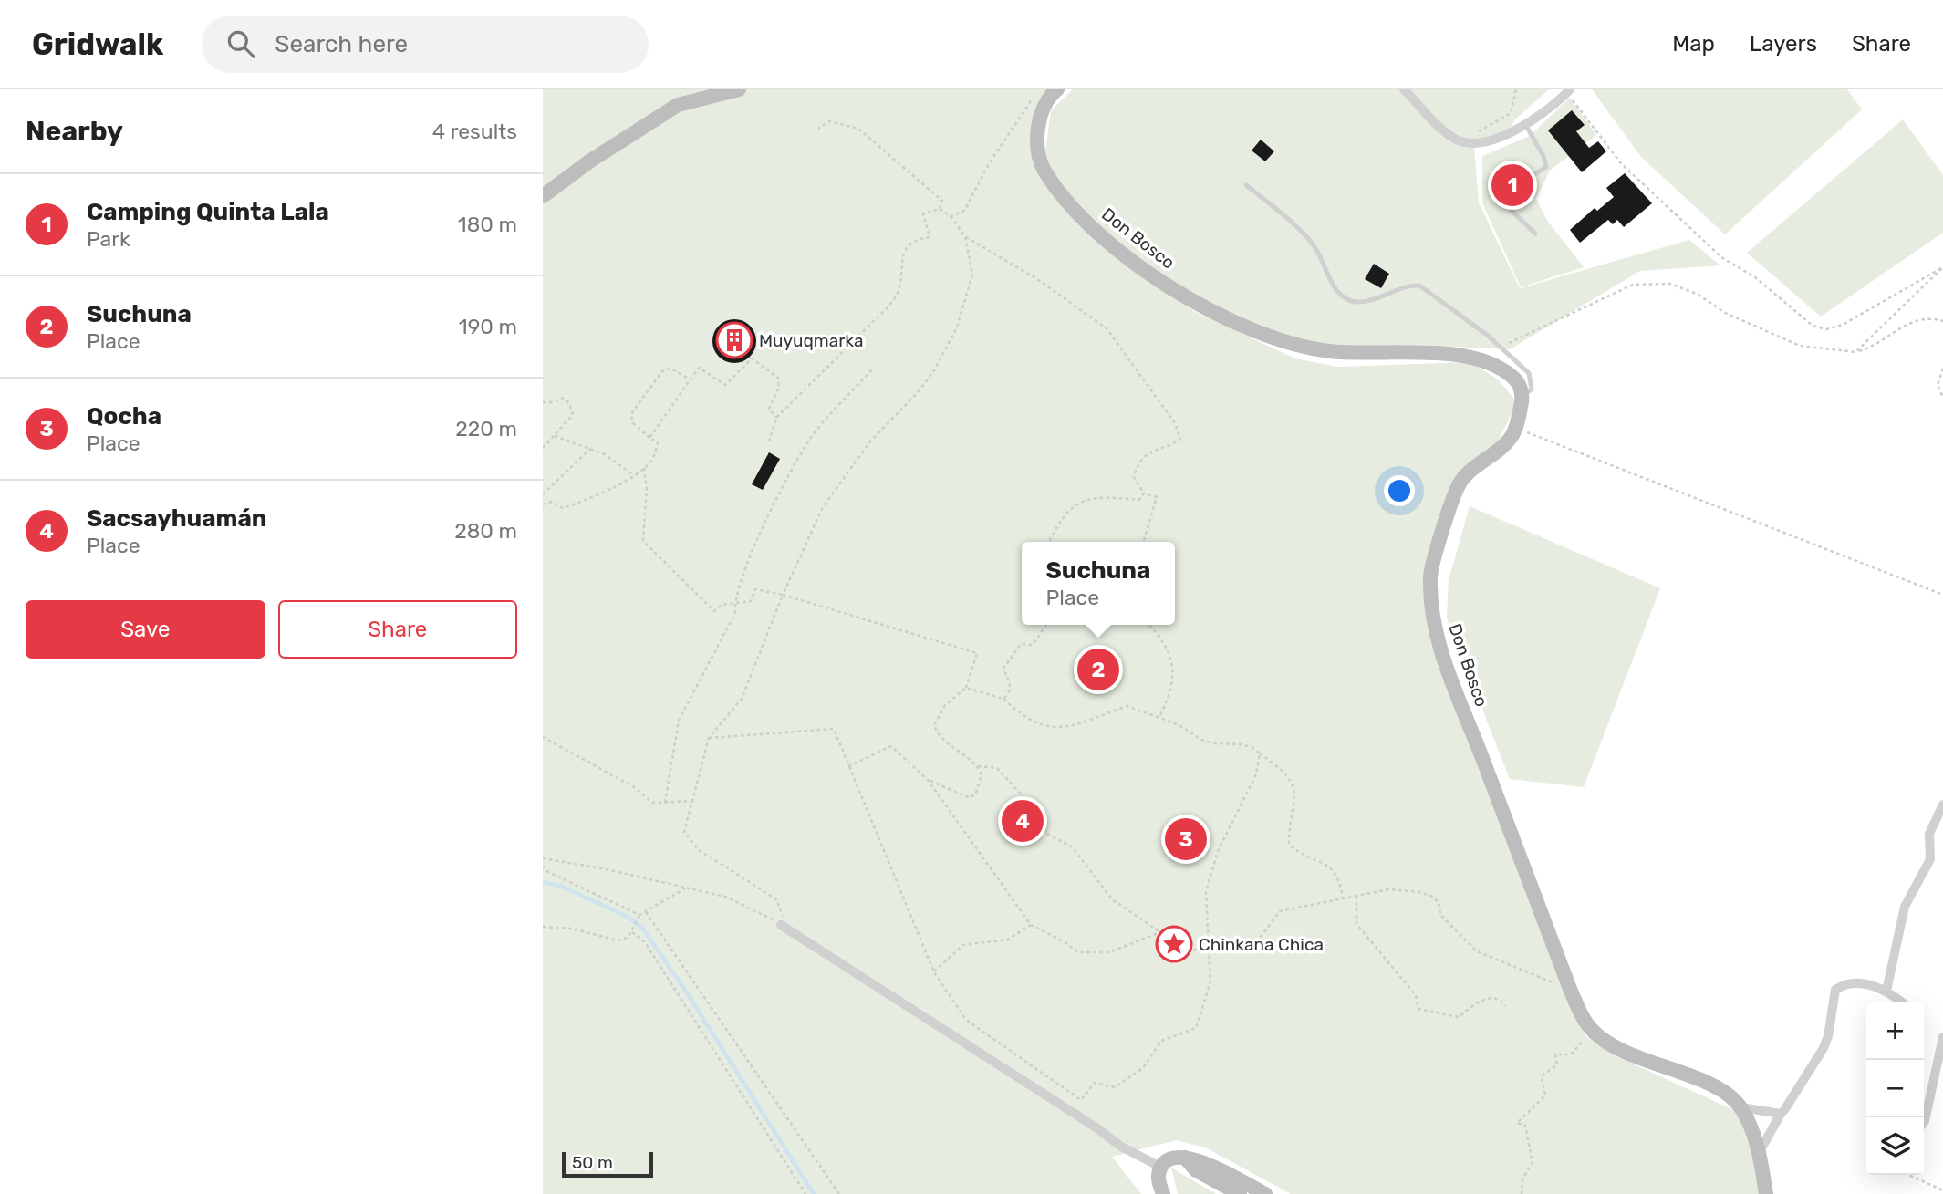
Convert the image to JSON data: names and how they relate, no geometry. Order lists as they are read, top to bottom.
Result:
{
  "streets": {
    "street": ["Don Bosco"]
  },
  "places": {
    "building": ["Muyuqmarka"],
    "place": ["Chinkana Chica"]
  },
  "scale_bar": "50 m",
  "page": {
    "header": "Gridwalk",
    "search": "Search here",
    "nav": ["Map", "Layers", "Share"],
    "heading": ["Nearby", "4 results"],
    "pins": [
      "1",
      "2",
      "4",
      "3"
    ],
    "list": [
      {
        "mark": "1",
        "name": "Camping Quinta Lala",
        "note": "Park",
        "value": "180 m"
      },
      {
        "mark": "2",
        "name": "Suchuna",
        "note": "Place",
        "value": "190 m"
      },
      {
        "mark": "3",
        "name": "Qocha",
        "note": "Place",
        "value": "220 m"
      },
      {
        "mark": "4",
        "name": "Sacsayhuamán",
        "note": "Place",
        "value": "280 m"
      }
    ],
    "popup": ["Suchuna", "Place"],
    "buttons": ["Save", "Share"],
    "map_buttons": ["+", "−"],
    "scale": "50 m"
  }
}
